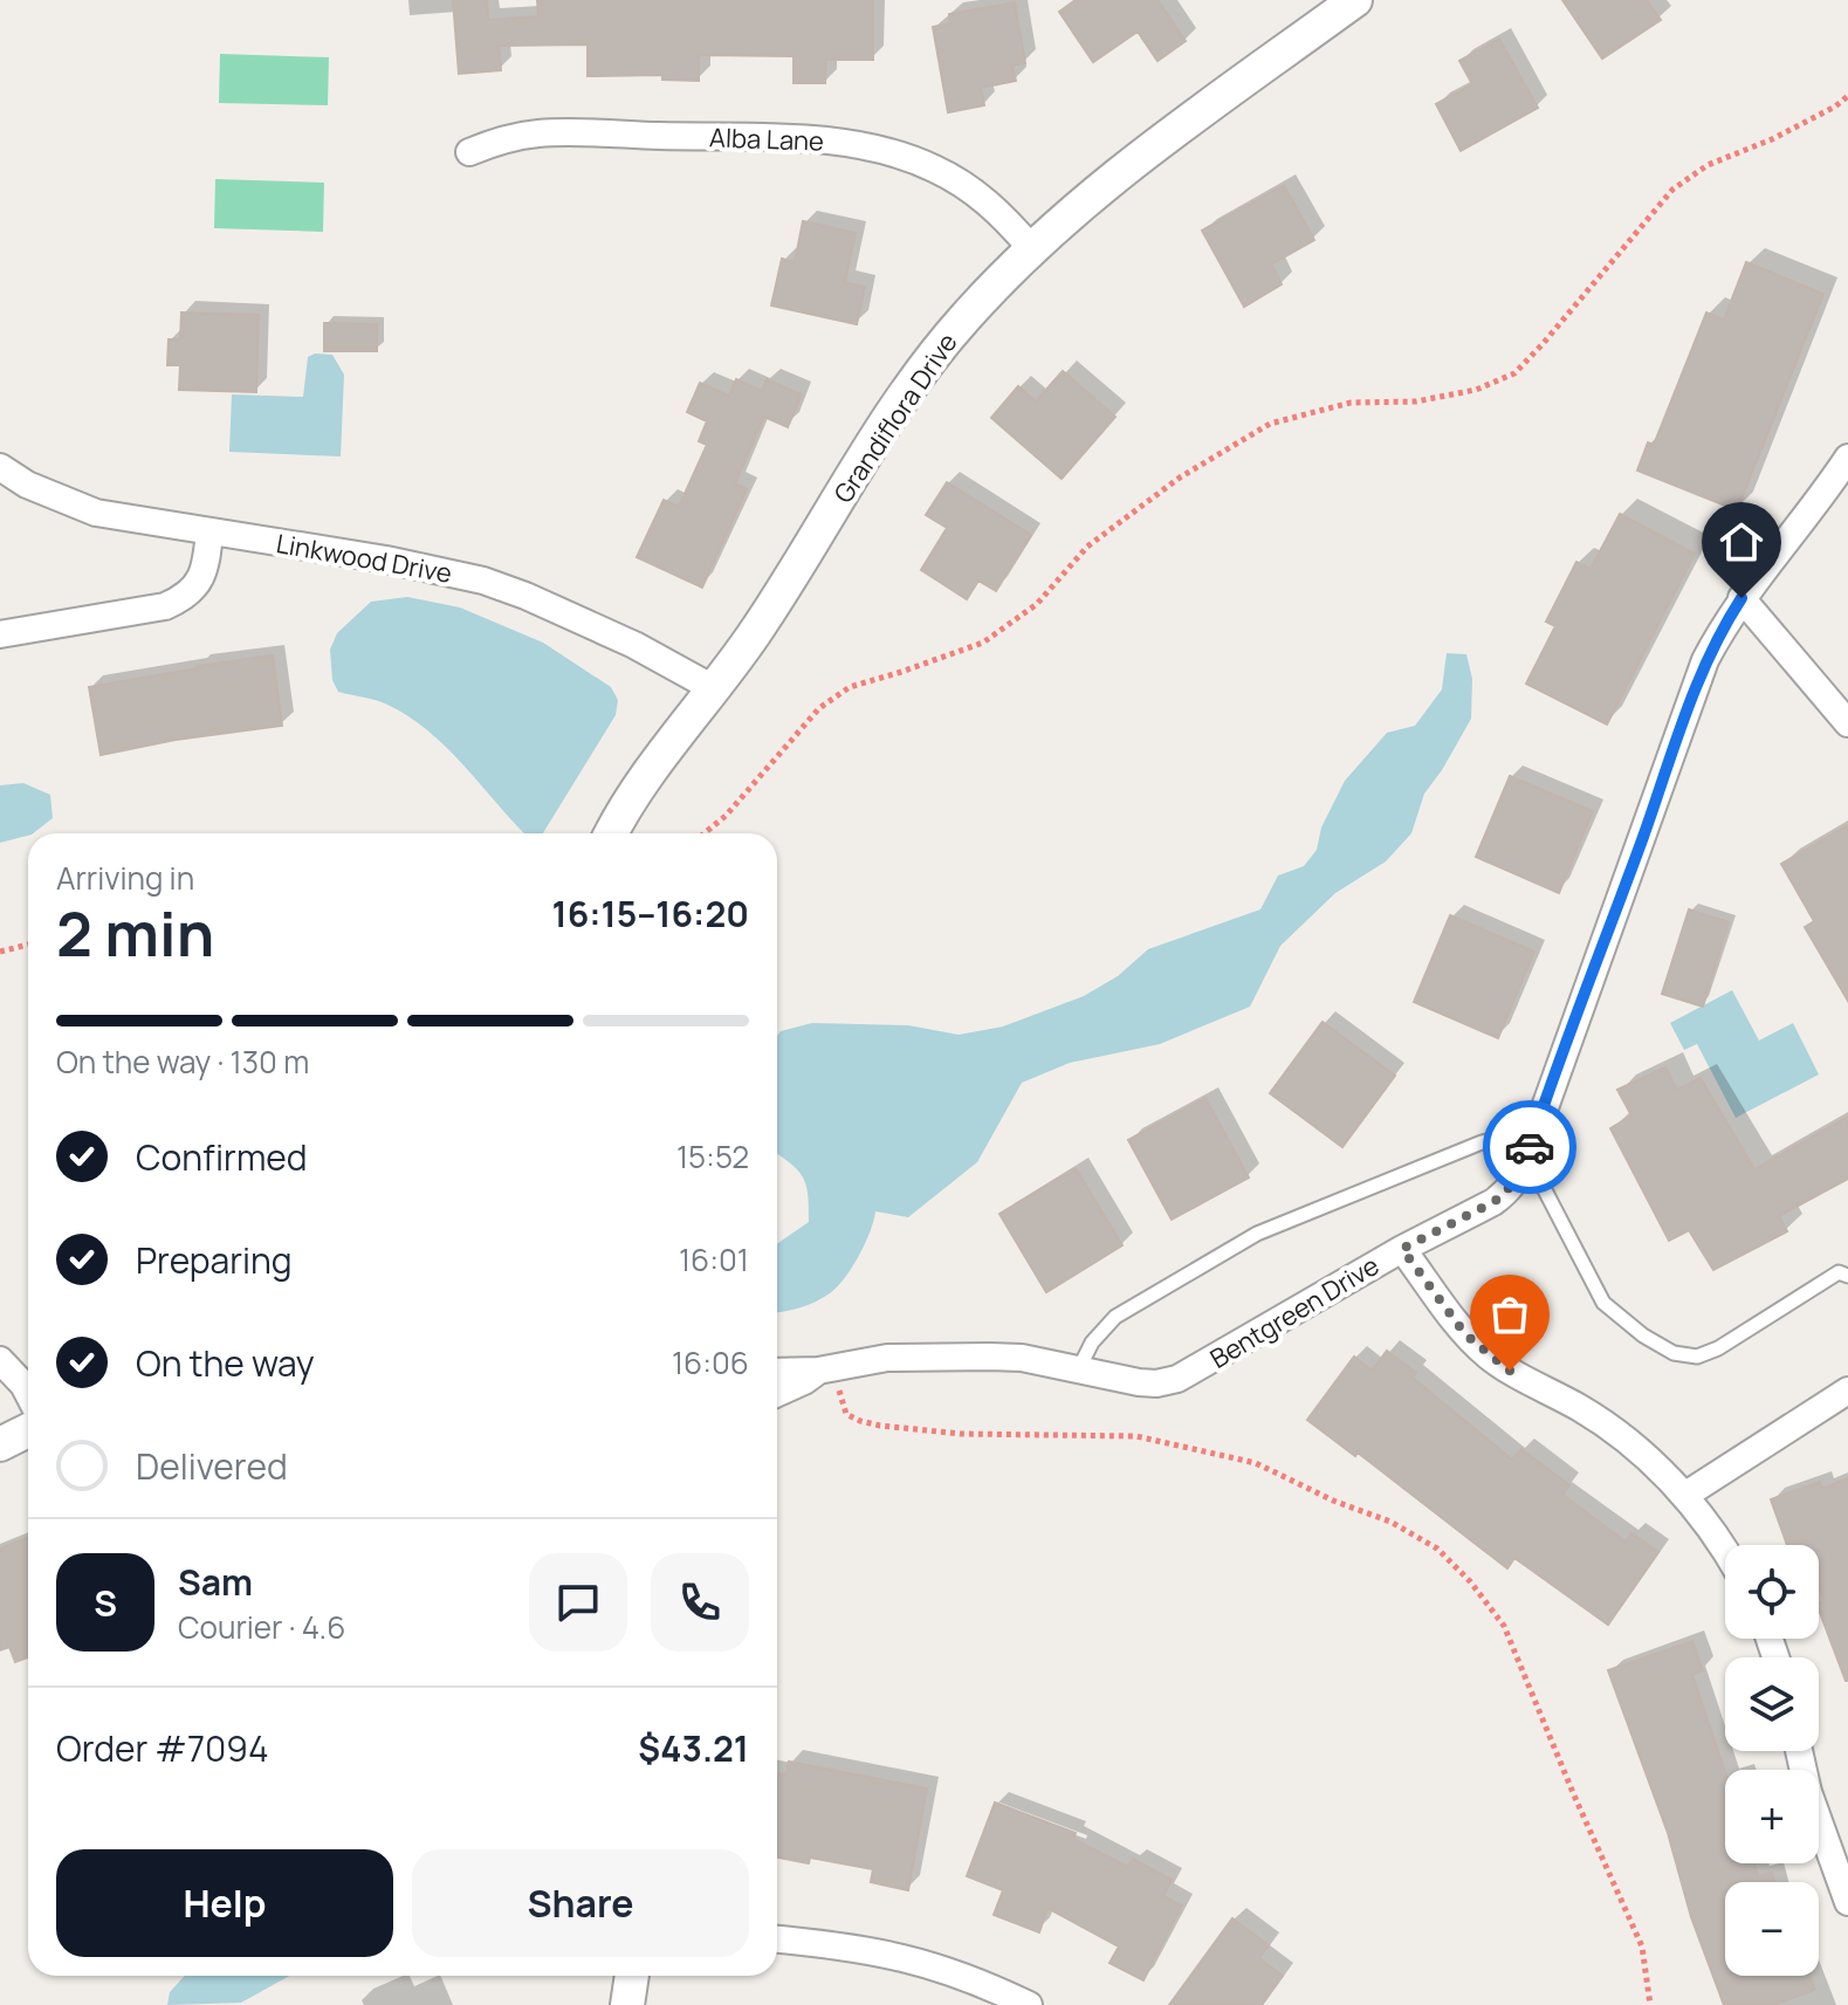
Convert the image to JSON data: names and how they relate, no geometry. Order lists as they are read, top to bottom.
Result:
{
  "streets": {
    "street": [
      "Alba Lane",
      "Grandiflora Drive",
      "Linkwood Drive",
      "Bentgreen Drive"
    ]
  },
  "crossings": [
    ["Alba Lane", "Grandiflora Drive"],
    ["Grandiflora Drive", "Linkwood Drive"]
  ],
  "page": {
    "heading": ["2 min", "Arriving in", "16:15–16:20"],
    "panel": [
      "Sam",
      "Courier · 4.6",
      "Order #7094",
      "$43.21"
    ],
    "bar": "On the way · 130 m",
    "list": [
      ["Confirmed", "15:52"],
      ["Preparing", "16:01"],
      ["On the way", "16:06"],
      "Delivered"
    ],
    "map_buttons": ["+", "−"],
    "round": "S",
    "buttons": ["Help", "Share"]
  }
}
